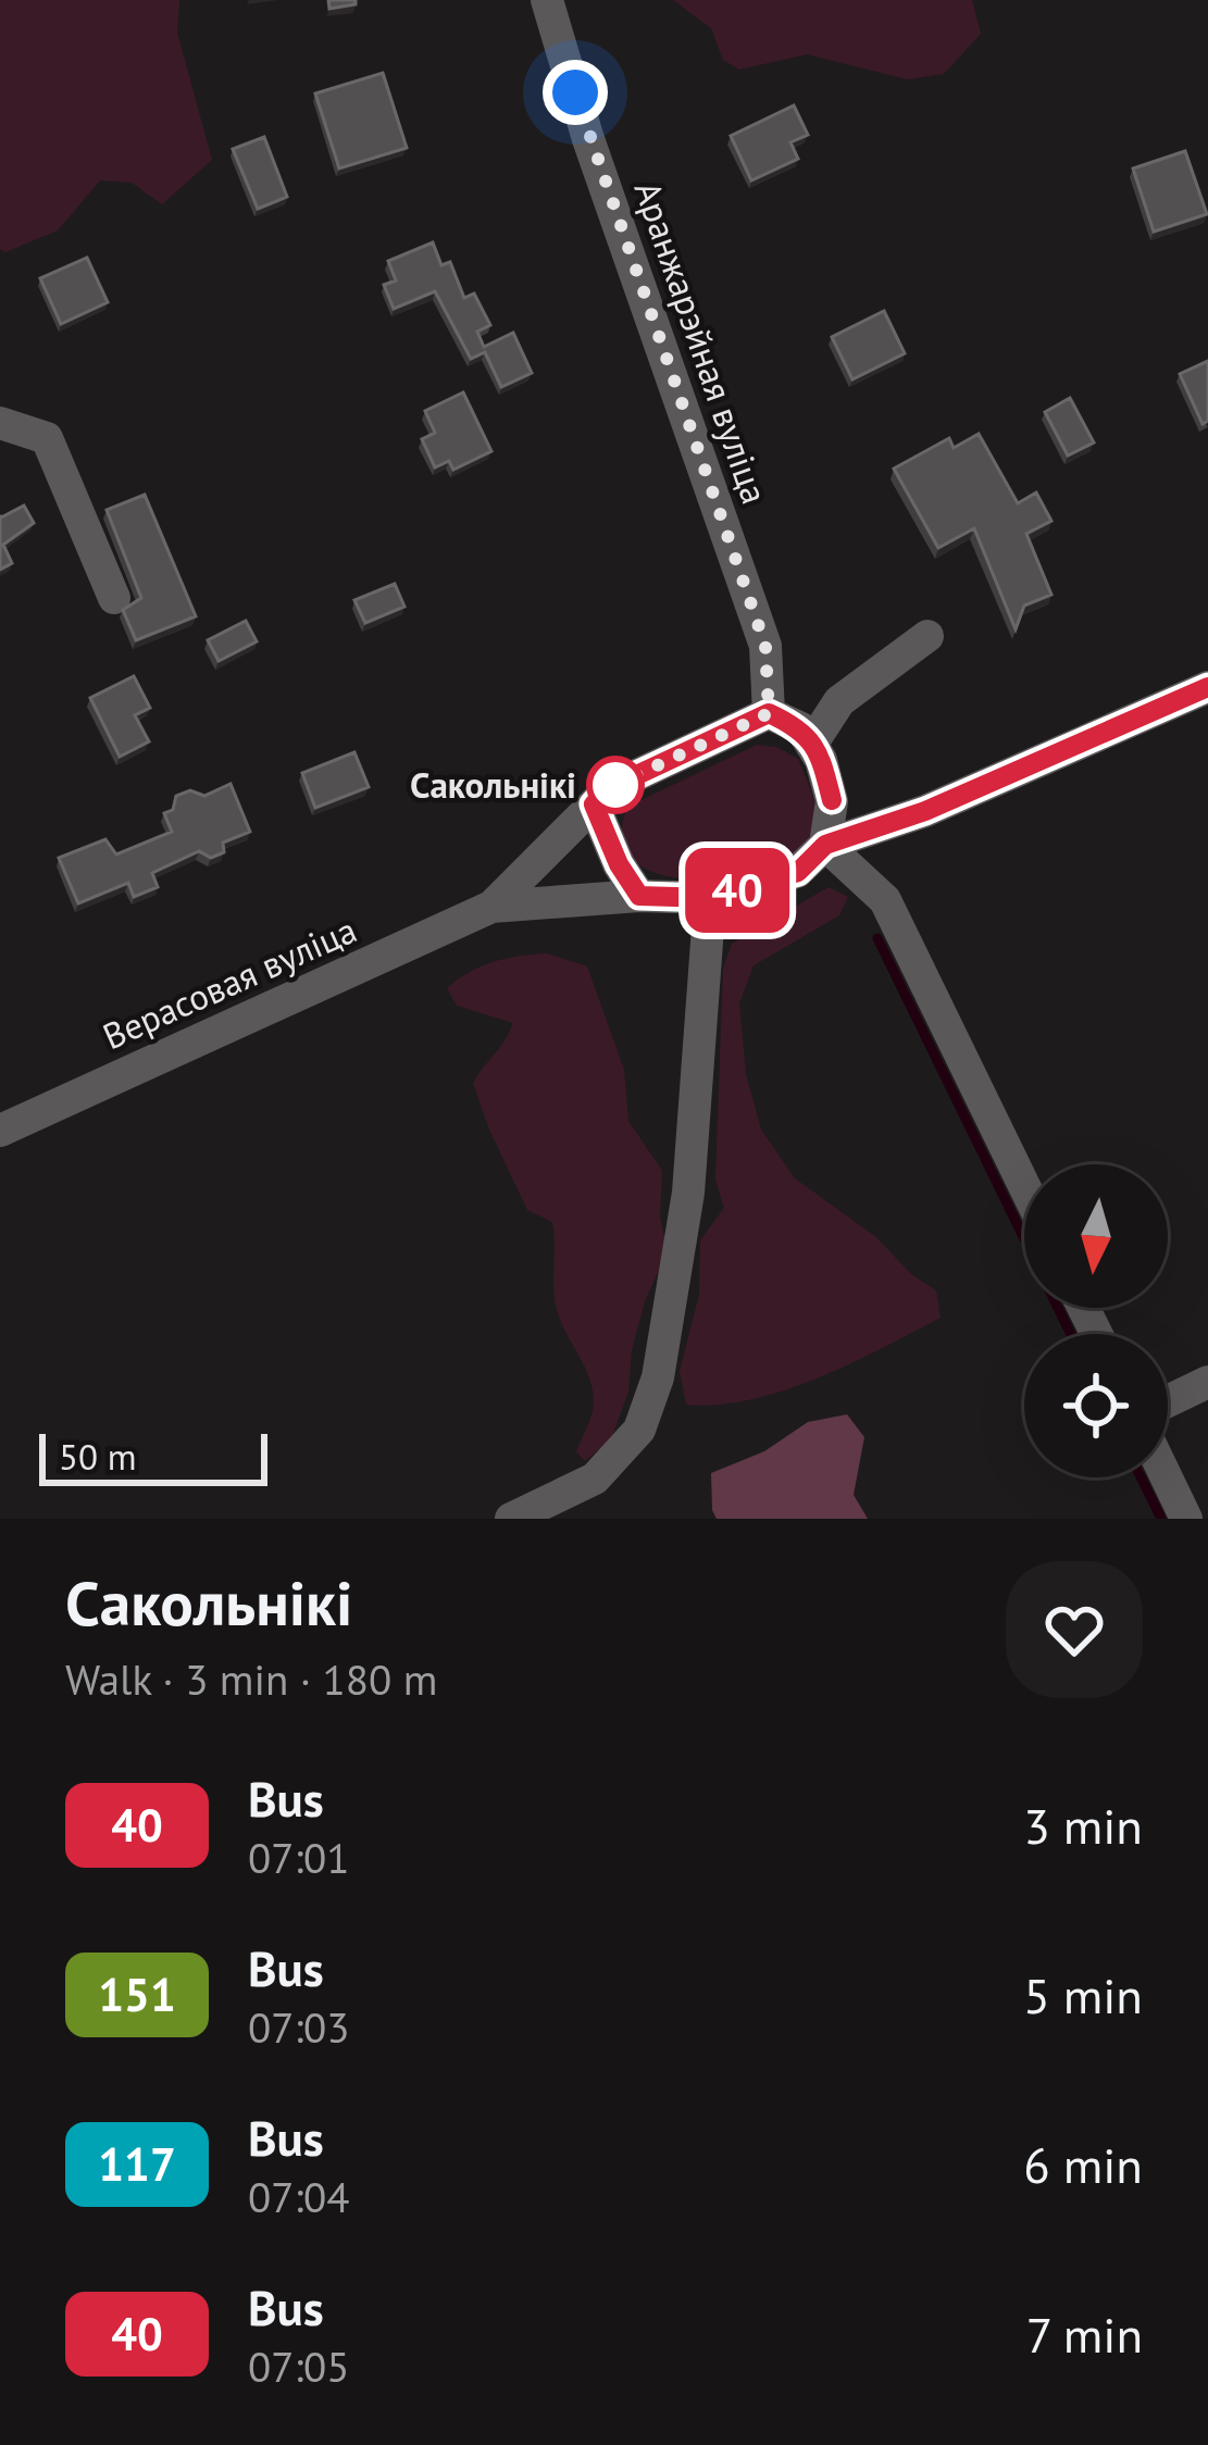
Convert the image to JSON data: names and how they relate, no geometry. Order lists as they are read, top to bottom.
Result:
{
  "streets": {
    "street": ["Аранжарэйная вуліца", "Верасовая вуліца"]
  },
  "crossings": [
    ["Аранжарэйная вуліца", "Верасовая вуліца"]
  ],
  "places": ["Сакольнікі"],
  "lines": ["bus line 40"],
  "scale_bar": "50 m",
  "north": "bottom",
  "page": {
    "on_map": "40",
    "scale": "50 m",
    "heading": ["Сакольнікі", "Walk · 3 min · 180 m"],
    "list": [
      {
        "mark": "40",
        "name": "Bus",
        "note": "07:01",
        "value": "3 min"
      },
      {
        "mark": "151",
        "name": "Bus",
        "note": "07:03",
        "value": "5 min"
      },
      {
        "mark": "117",
        "name": "Bus",
        "note": "07:04",
        "value": "6 min"
      },
      {
        "mark": "40",
        "name": "Bus",
        "note": "07:05",
        "value": "7 min"
      }
    ]
  }
}
